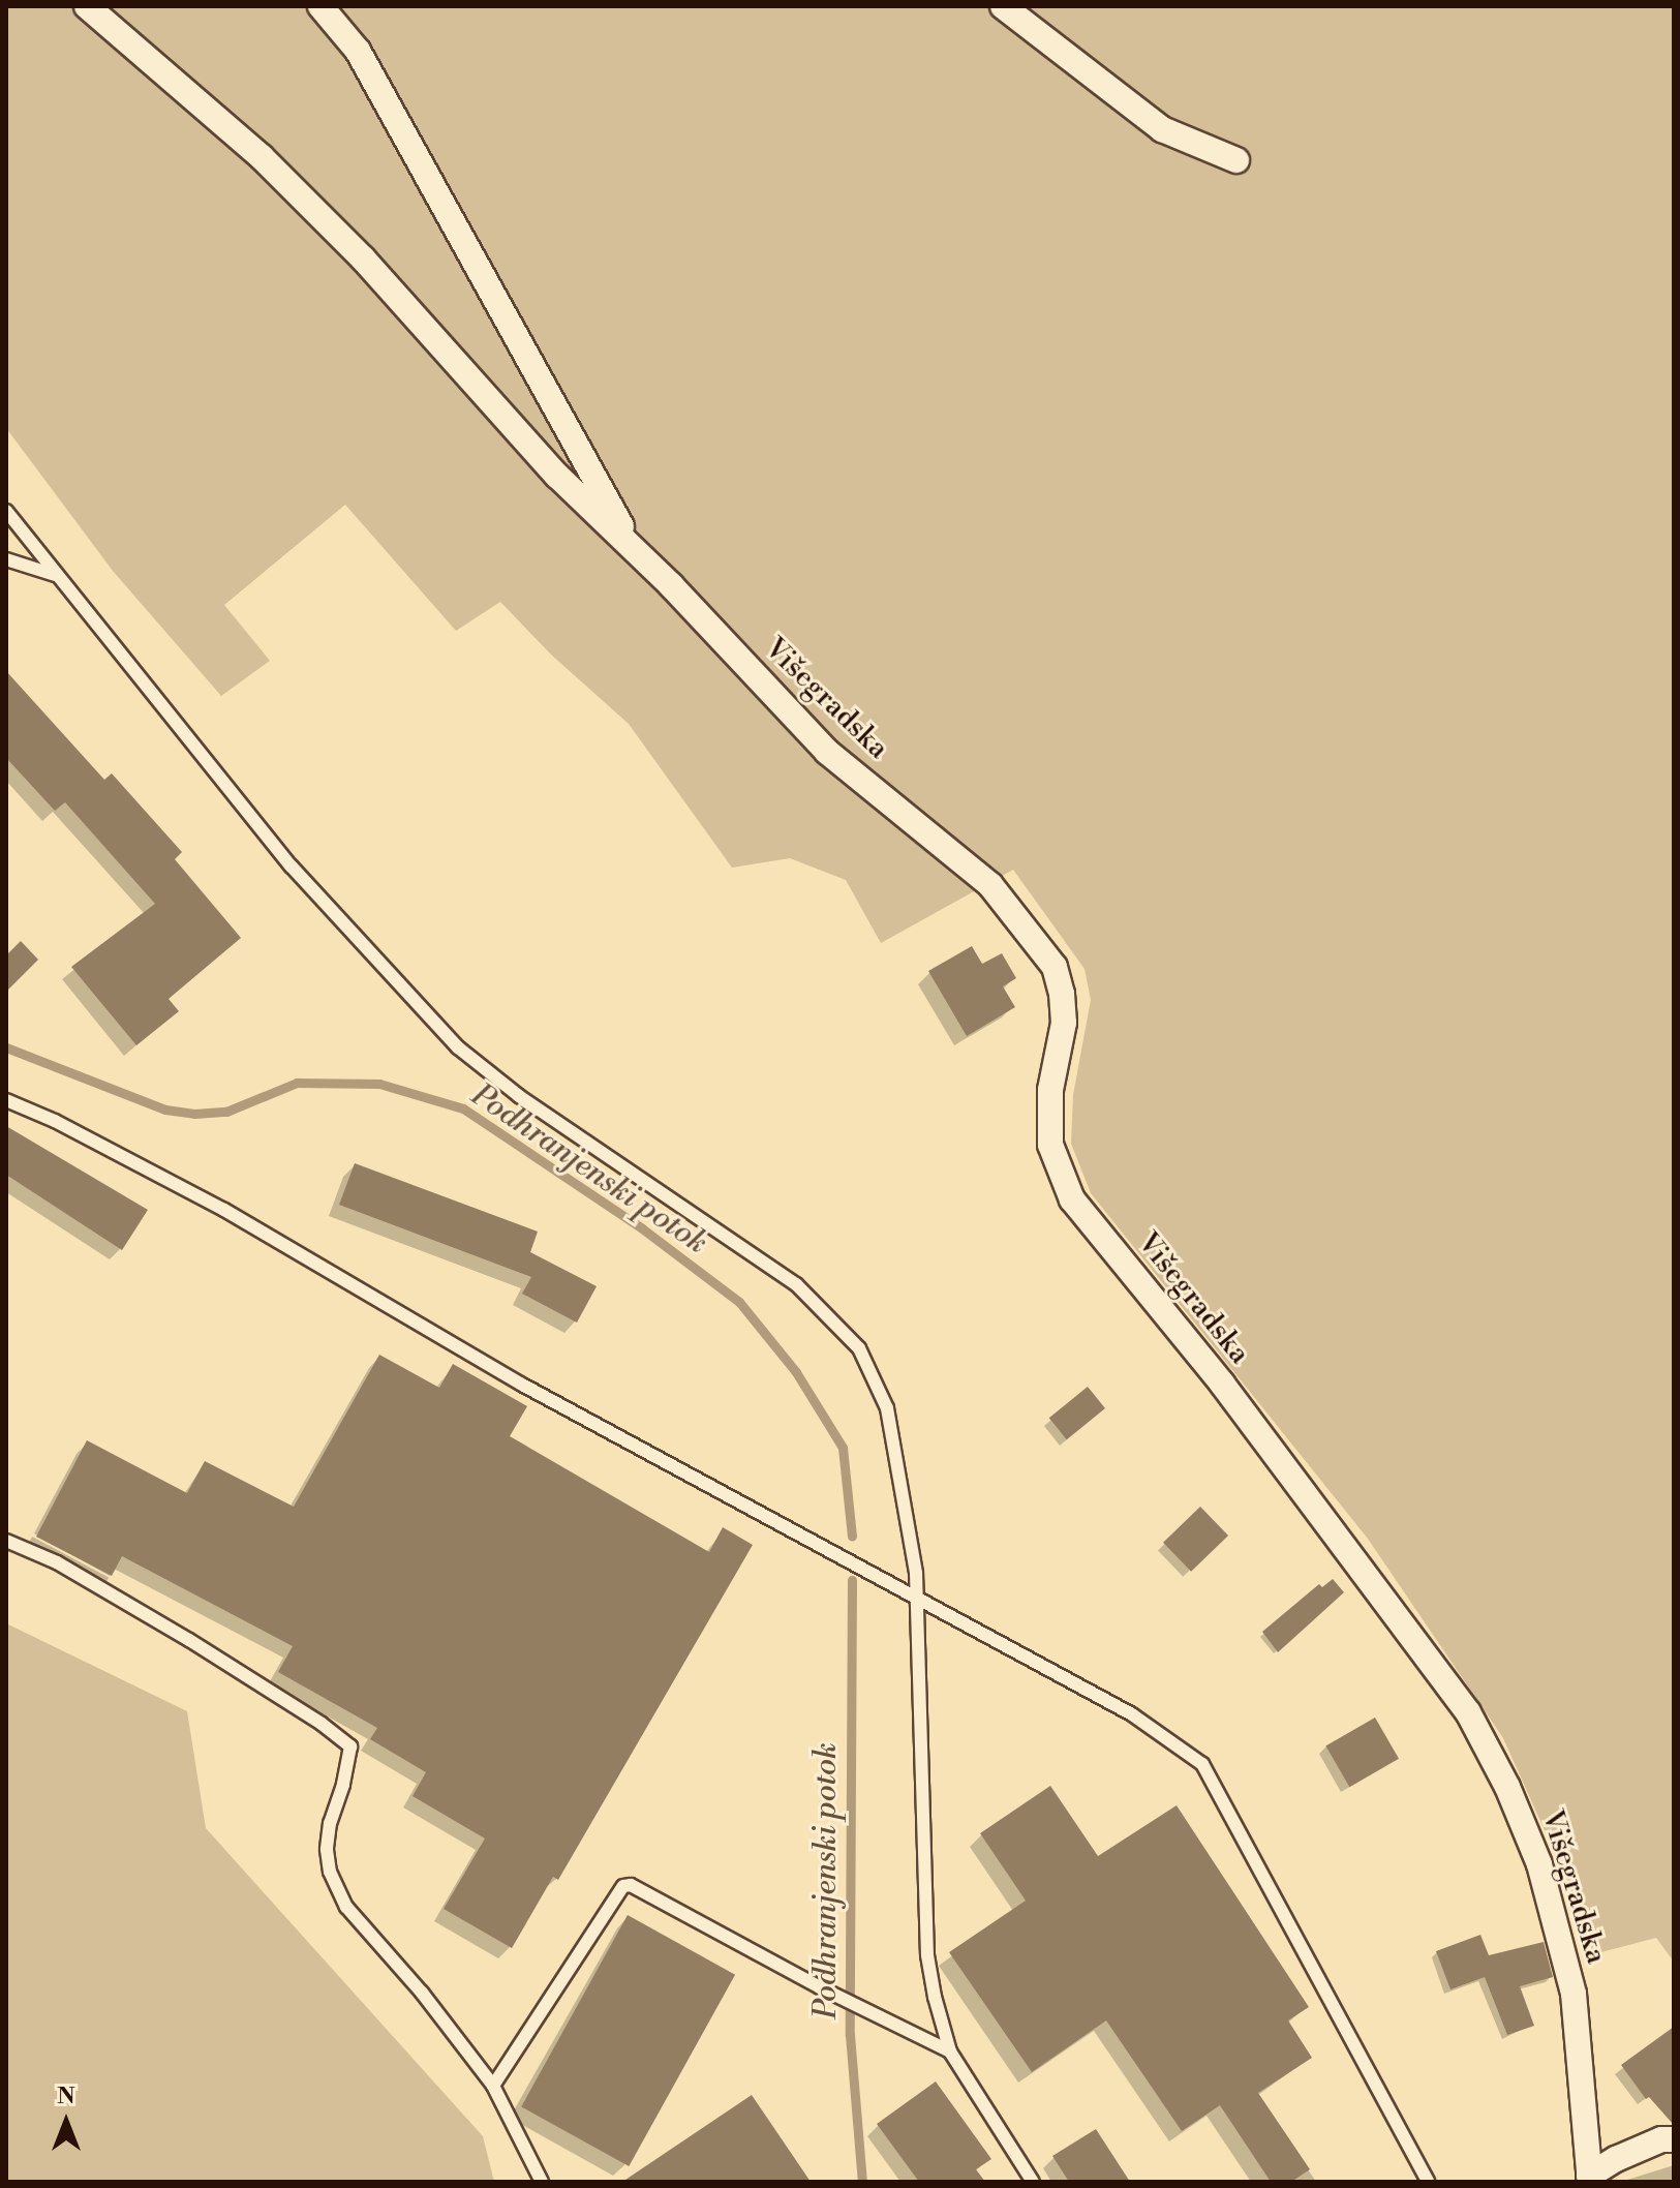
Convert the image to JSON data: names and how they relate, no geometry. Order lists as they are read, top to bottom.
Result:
{
  "streets": {
    "street": ["Višegradska"]
  },
  "water": ["Podhranjenski potok"],
  "north": "top"
}
